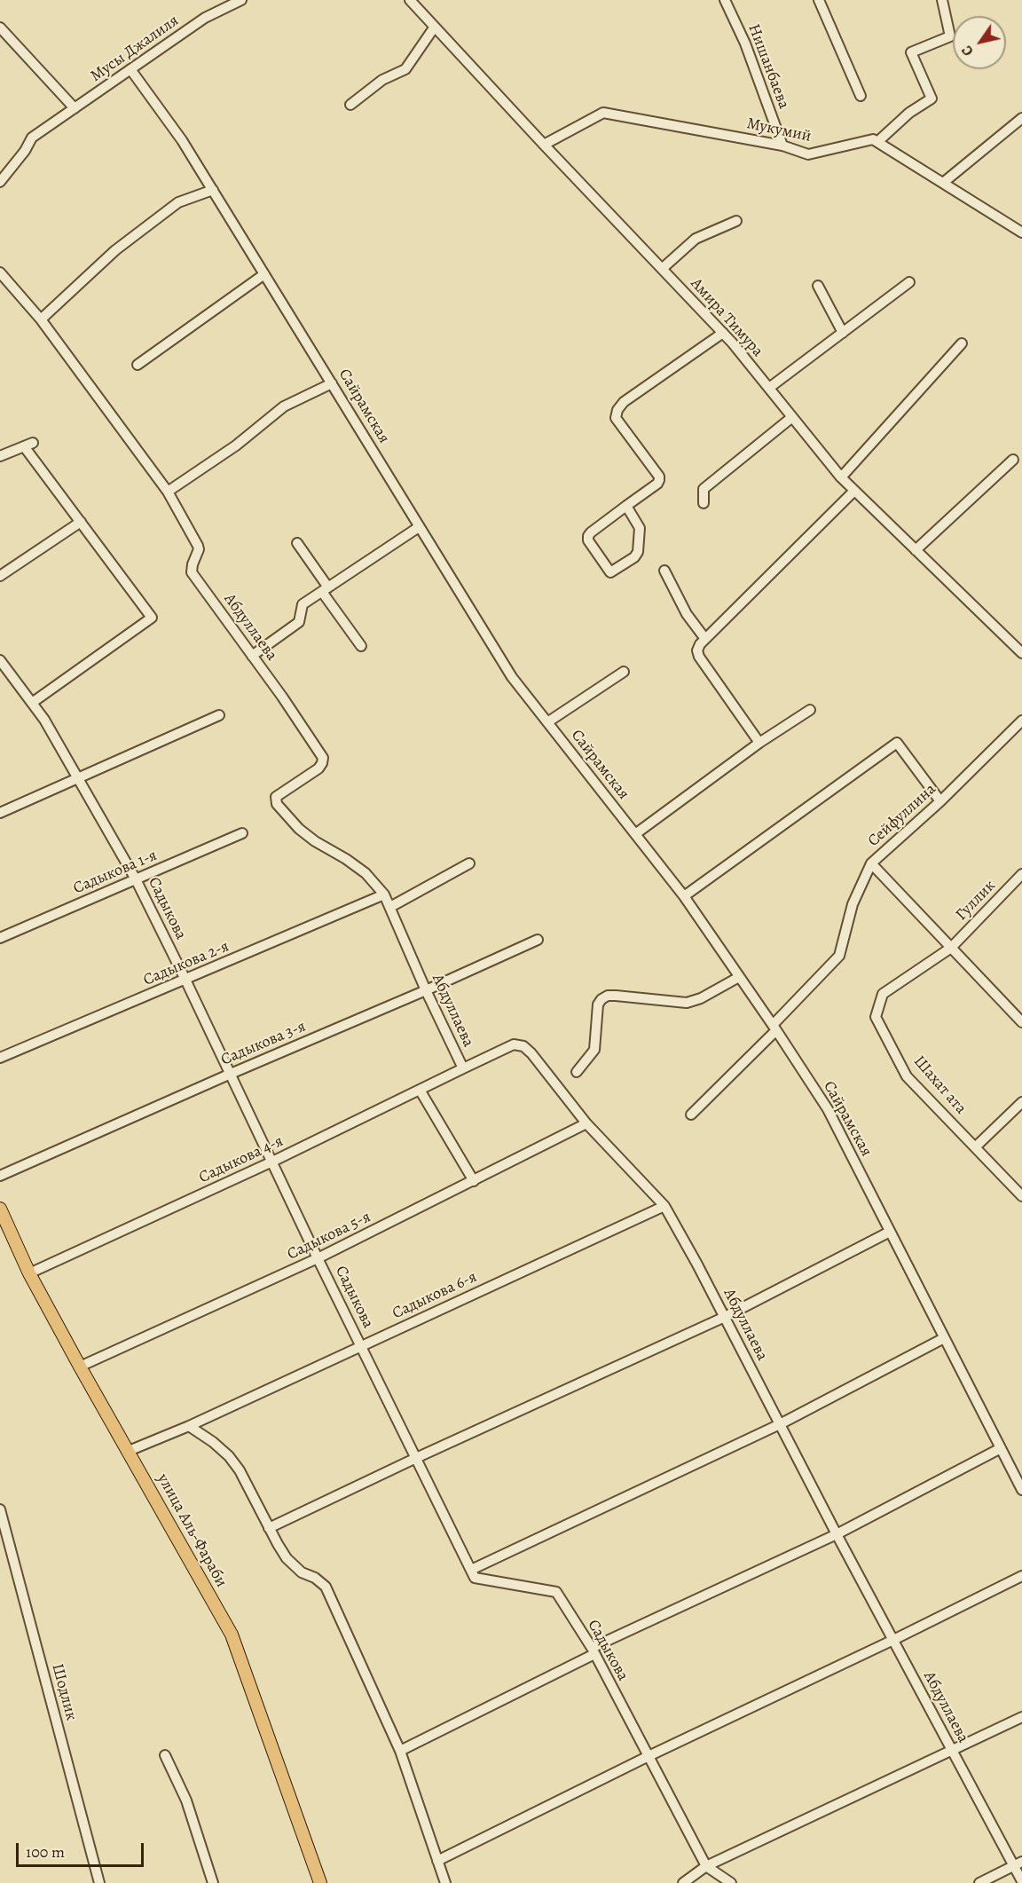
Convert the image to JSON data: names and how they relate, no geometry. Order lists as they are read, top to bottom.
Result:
{
  "streets": {
    "main road": ["улица Аль-Фараби"],
    "street": [
      "Мусы Джалиля",
      "Нишанбаева",
      "Мукумий",
      "Амира Тимура",
      "Сайрамская",
      "Абдуллаева",
      "Сейфуллина",
      "Садыкова 1-я",
      "Гуллик",
      "Садыкова",
      "Садыкова 2-я",
      "Садыкова 3-я",
      "Шахат ата",
      "Садыкова 4-я",
      "Садыкова 5-я",
      "Садыкова 6-я",
      "Шодлик"
    ]
  },
  "crossings": [
    ["Мусы Джалиля", "Сайрамская"],
    ["Нишанбаева", "Мукумий"],
    ["Мукумий", "Амира Тимура"],
    ["Сайрамская", "Сейфуллина"],
    ["Абдуллаева", "Садыкова 2-я"],
    ["Абдуллаева", "Садыкова 3-я"],
    ["Абдуллаева", "Садыкова 4-я"],
    ["Абдуллаева", "Садыкова 5-я"],
    ["Абдуллаева", "Садыкова 6-я"],
    ["Садыкова 1-я", "Садыкова"],
    ["Гуллик", "Шахат ата"],
    ["Садыкова", "Садыкова 2-я"],
    ["Садыкова", "Садыкова 3-я"],
    ["Садыкова", "Садыкова 4-я"],
    ["Садыкова", "Садыкова 5-я"],
    ["Садыкова", "Садыкова 6-я"],
    ["Садыкова 4-я", "улица Аль-Фараби"],
    ["Садыкова 5-я", "улица Аль-Фараби"],
    ["Садыкова 6-я", "улица Аль-Фараби"]
  ],
  "scale_bar": "100 m",
  "north": "bottom left"
}
